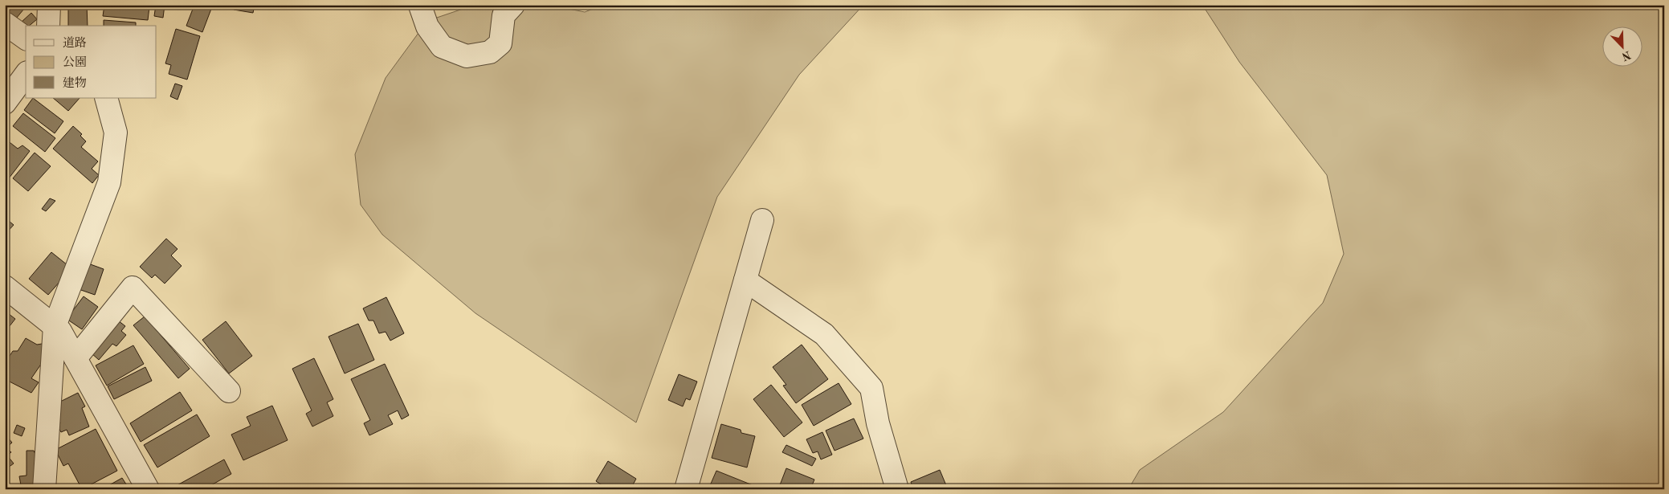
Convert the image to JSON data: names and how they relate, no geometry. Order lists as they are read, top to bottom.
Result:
{
  "legend": ["道路", "公園", "建物"],
  "north": "bottom right"
}
